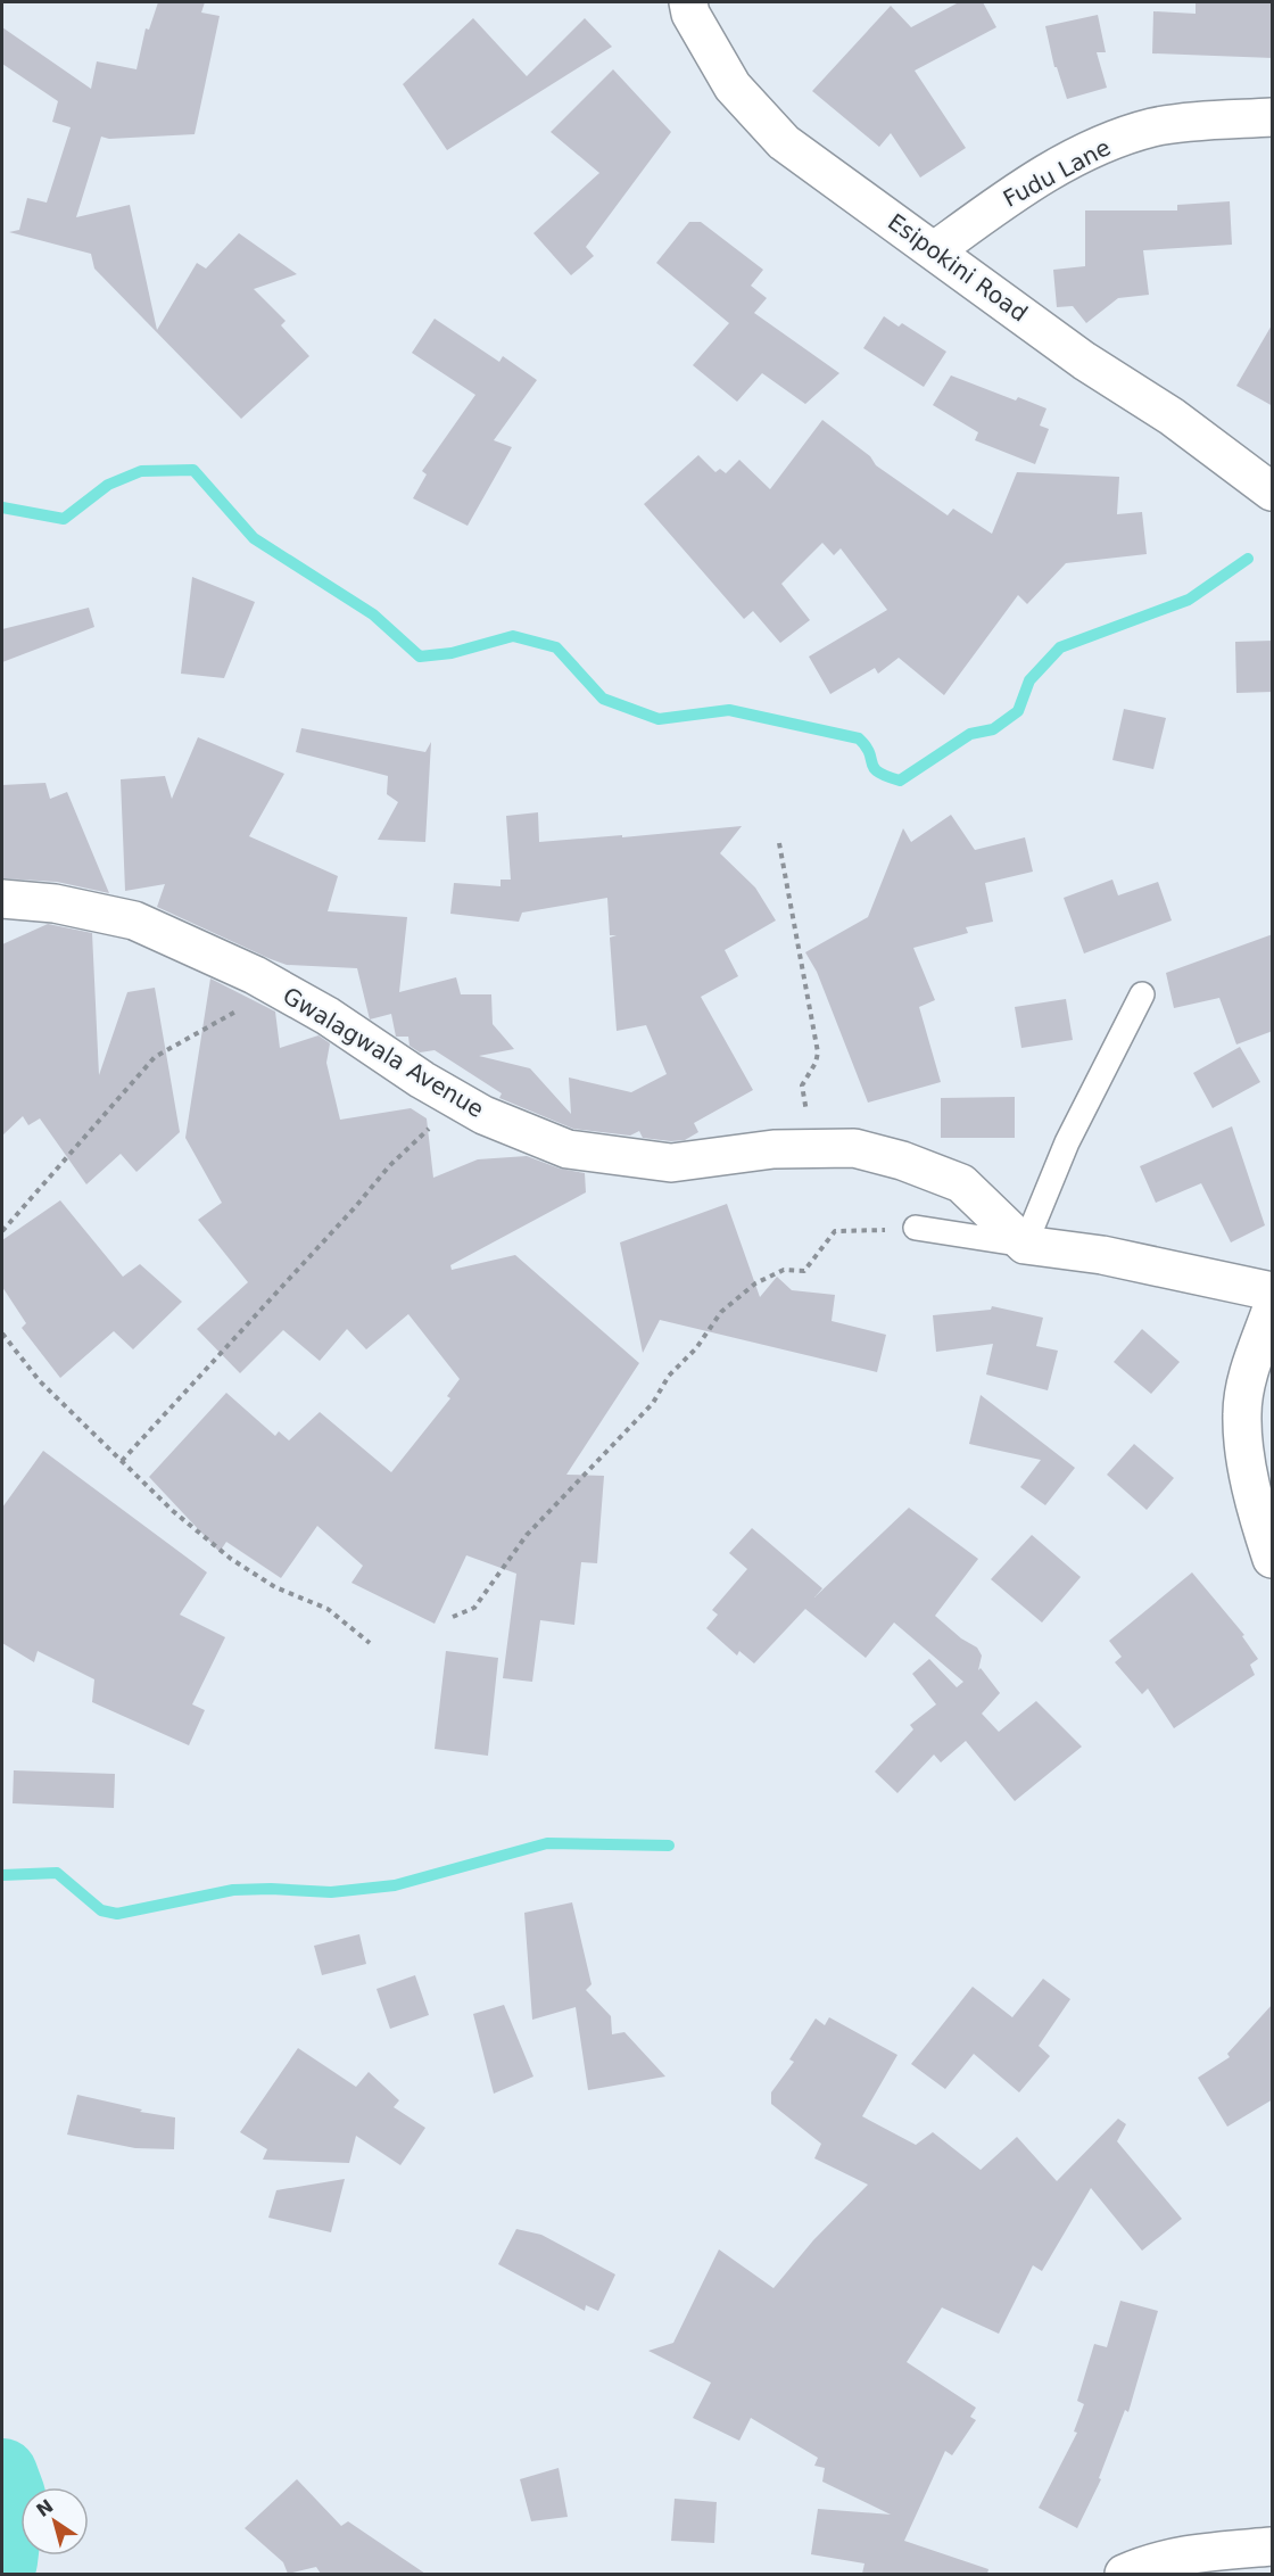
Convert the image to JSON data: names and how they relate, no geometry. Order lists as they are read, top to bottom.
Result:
{
  "streets": {
    "street": ["Fudu Lane", "Esipokini Road", "Gwalagwala Avenue"]
  },
  "crossings": [
    ["Fudu Lane", "Esipokini Road"]
  ],
  "north": "top left"
}
